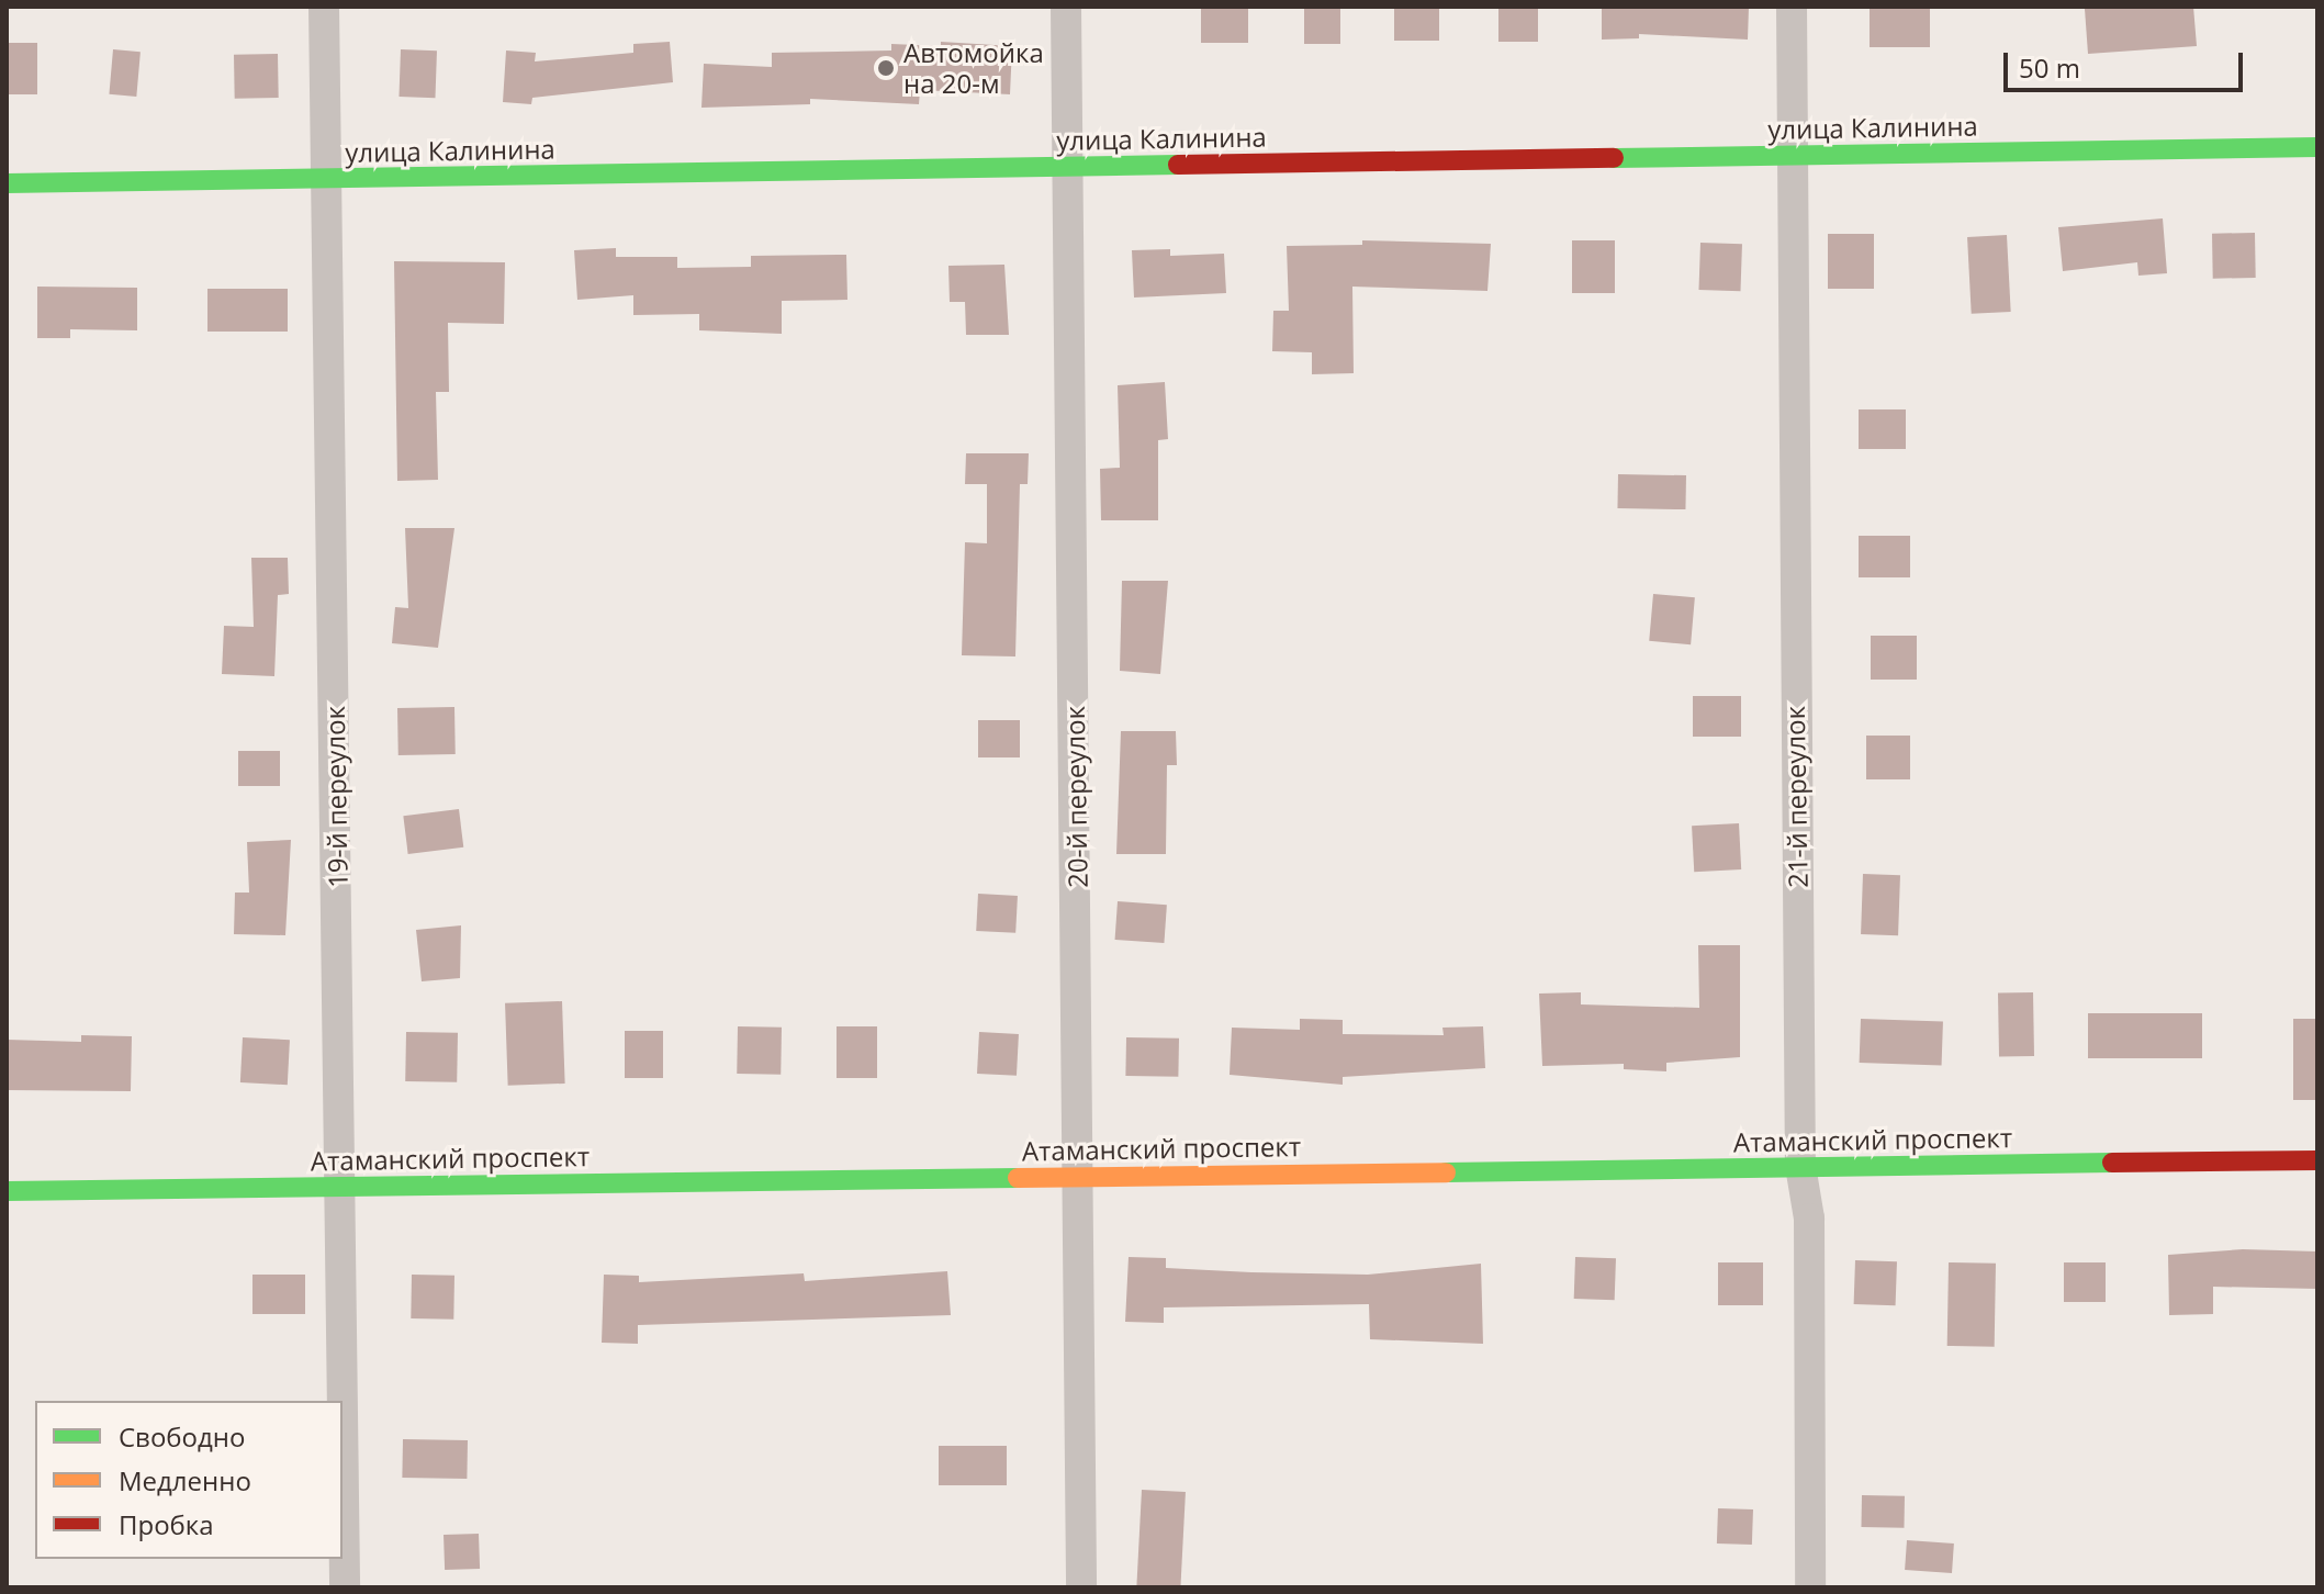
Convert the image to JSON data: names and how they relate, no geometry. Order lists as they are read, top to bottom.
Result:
{
  "streets": {
    "main road": ["улица Калинина", "Атаманский проспект"],
    "street": ["19-й переулок", "20-й переулок", "21-й переулок"]
  },
  "crossings": [
    ["улица Калинина", "19-й переулок"],
    ["улица Калинина", "20-й переулок"],
    ["улица Калинина", "21-й переулок"],
    ["19-й переулок", "Атаманский проспект"],
    ["20-й переулок", "Атаманский проспект"],
    ["21-й переулок", "Атаманский проспект"]
  ],
  "places": ["Автомойка на 20-м"],
  "legend": ["Свободно", "Медленно", "Пробка"],
  "scale_bar": "50 m"
}
